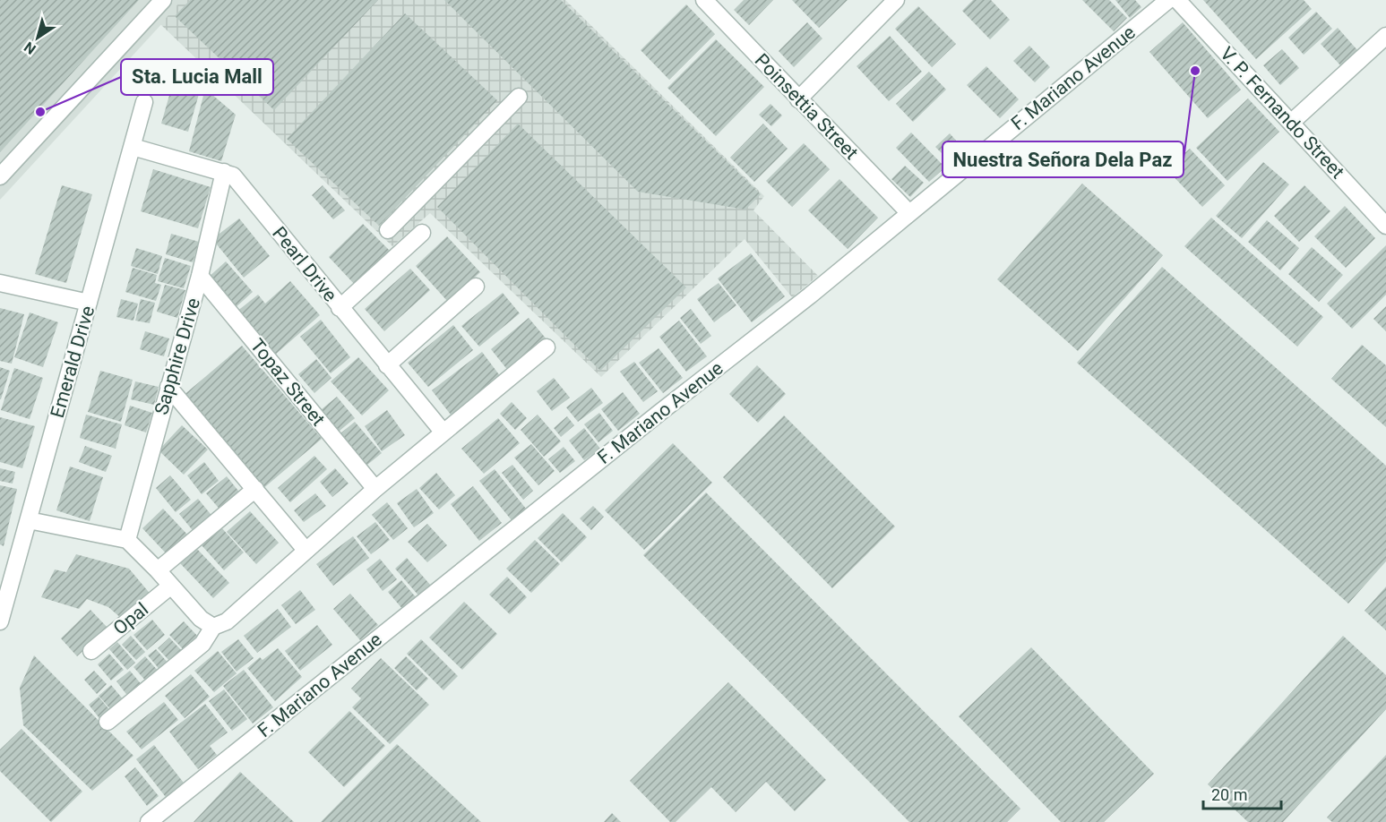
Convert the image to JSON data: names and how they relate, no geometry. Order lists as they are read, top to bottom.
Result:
{
  "streets": {
    "street": [
      "F. Mariano Avenue",
      "Poinsettia Street",
      "V. P. Fernando Street",
      "Pearl Drive",
      "Sapphire Drive",
      "Emerald Drive",
      "Topaz Street",
      "Opal"
    ]
  },
  "crossings": [
    ["F. Mariano Avenue", "Poinsettia Street"],
    ["Pearl Drive", "Sapphire Drive"],
    ["Pearl Drive", "Emerald Drive"],
    ["Sapphire Drive", "Topaz Street"]
  ],
  "places": ["Nuestra Señora Dela Paz", "Sta. Lucia Mall"],
  "scale_bar": "20 m",
  "north": "bottom left"
}
